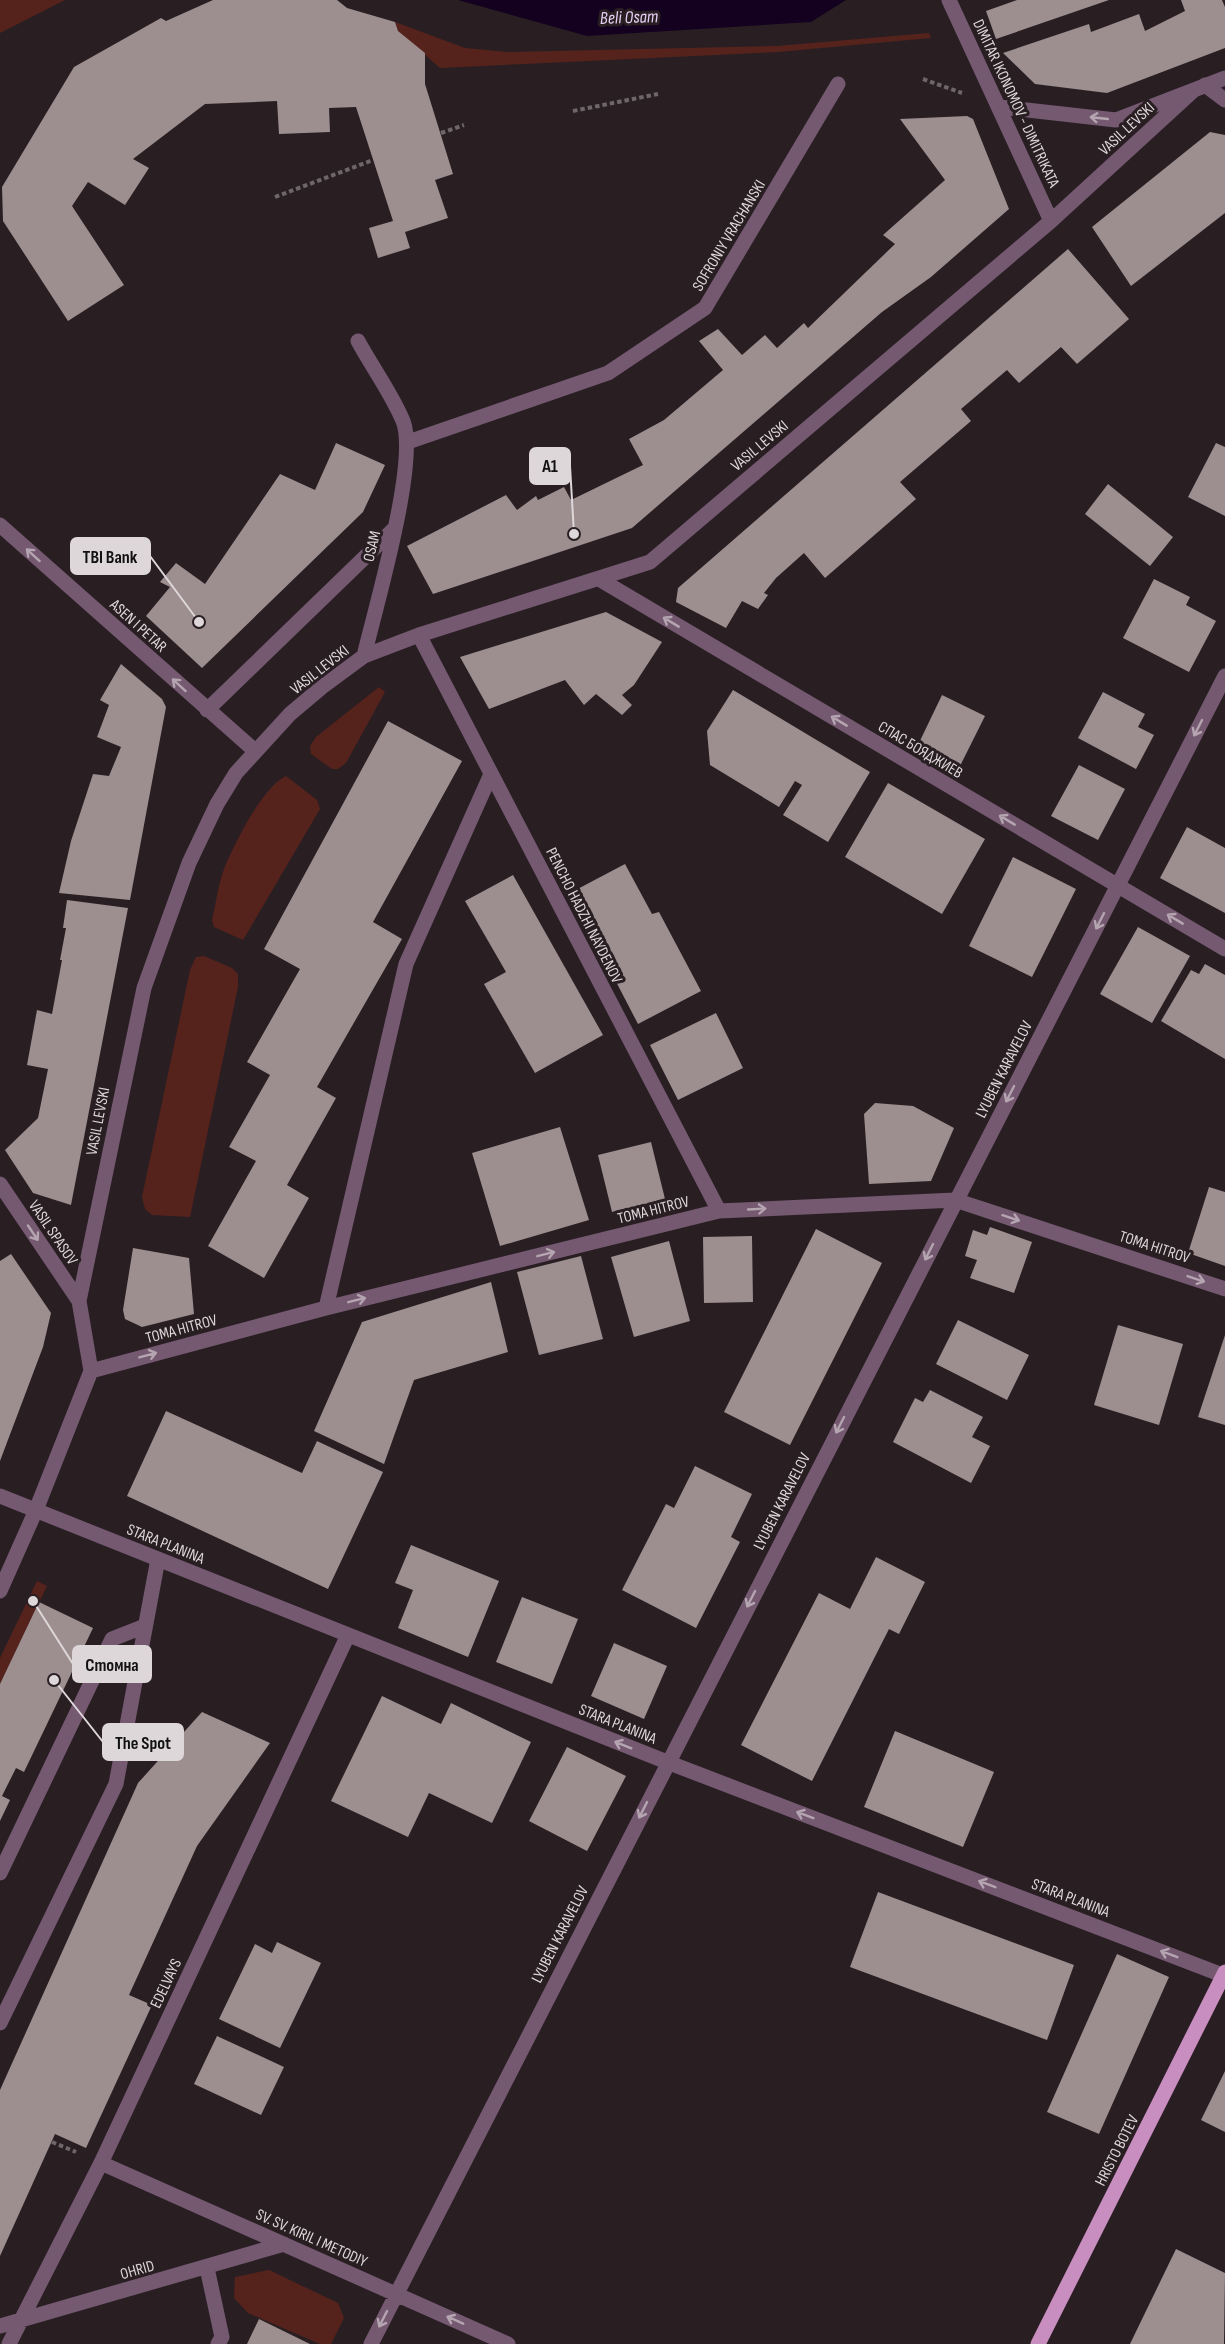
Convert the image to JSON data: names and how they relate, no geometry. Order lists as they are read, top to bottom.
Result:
{
  "streets": {
    "main road": ["HRISTO BOTEV"],
    "street": [
      "DIMITAR IKONOMOV - DIMITRIKATA",
      "VASIL LEVSKI",
      "SOFRONIY VRACHANSKI",
      "OSAM",
      "ASEN I PETAR",
      "СПАС БОЯДЖИЕВ",
      "PENCHO HADZHI NAYDENOV",
      "LYUBEN KARAVELOV",
      "TOMA HITROV",
      "VASIL SPASOV",
      "STARA PLANINA",
      "EDELVAYS",
      "SV. SV. KIRIL I METODIY",
      "OHRID"
    ]
  },
  "crossings": [
    ["DIMITAR IKONOMOV - DIMITRIKATA", "VASIL LEVSKI"],
    ["VASIL LEVSKI", "OSAM"],
    ["VASIL LEVSKI", "ASEN I PETAR"],
    ["VASIL LEVSKI", "СПАС БОЯДЖИЕВ"],
    ["VASIL LEVSKI", "PENCHO HADZHI NAYDENOV"],
    ["VASIL LEVSKI", "TOMA HITROV"],
    ["VASIL LEVSKI", "VASIL SPASOV"],
    ["SOFRONIY VRACHANSKI", "OSAM"],
    ["СПАС БОЯДЖИЕВ", "LYUBEN KARAVELOV"],
    ["PENCHO HADZHI NAYDENOV", "TOMA HITROV"],
    ["LYUBEN KARAVELOV", "TOMA HITROV"],
    ["LYUBEN KARAVELOV", "STARA PLANINA"],
    ["LYUBEN KARAVELOV", "SV. SV. KIRIL I METODIY"],
    ["STARA PLANINA", "EDELVAYS"],
    ["STARA PLANINA", "HRISTO BOTEV"],
    ["EDELVAYS", "SV. SV. KIRIL I METODIY"],
    ["EDELVAYS", "OHRID"],
    ["SV. SV. KIRIL I METODIY", "OHRID"]
  ],
  "one_way": [
    "ASEN I PETAR",
    "СПАС БОЯДЖИЕВ",
    "LYUBEN KARAVELOV",
    "TOMA HITROV",
    "VASIL SPASOV",
    "STARA PLANINA"
  ],
  "water": ["Beli Osam"],
  "places": [
    "A1",
    "TBI Bank",
    "Стомна",
    "The Spot"
  ]
}
